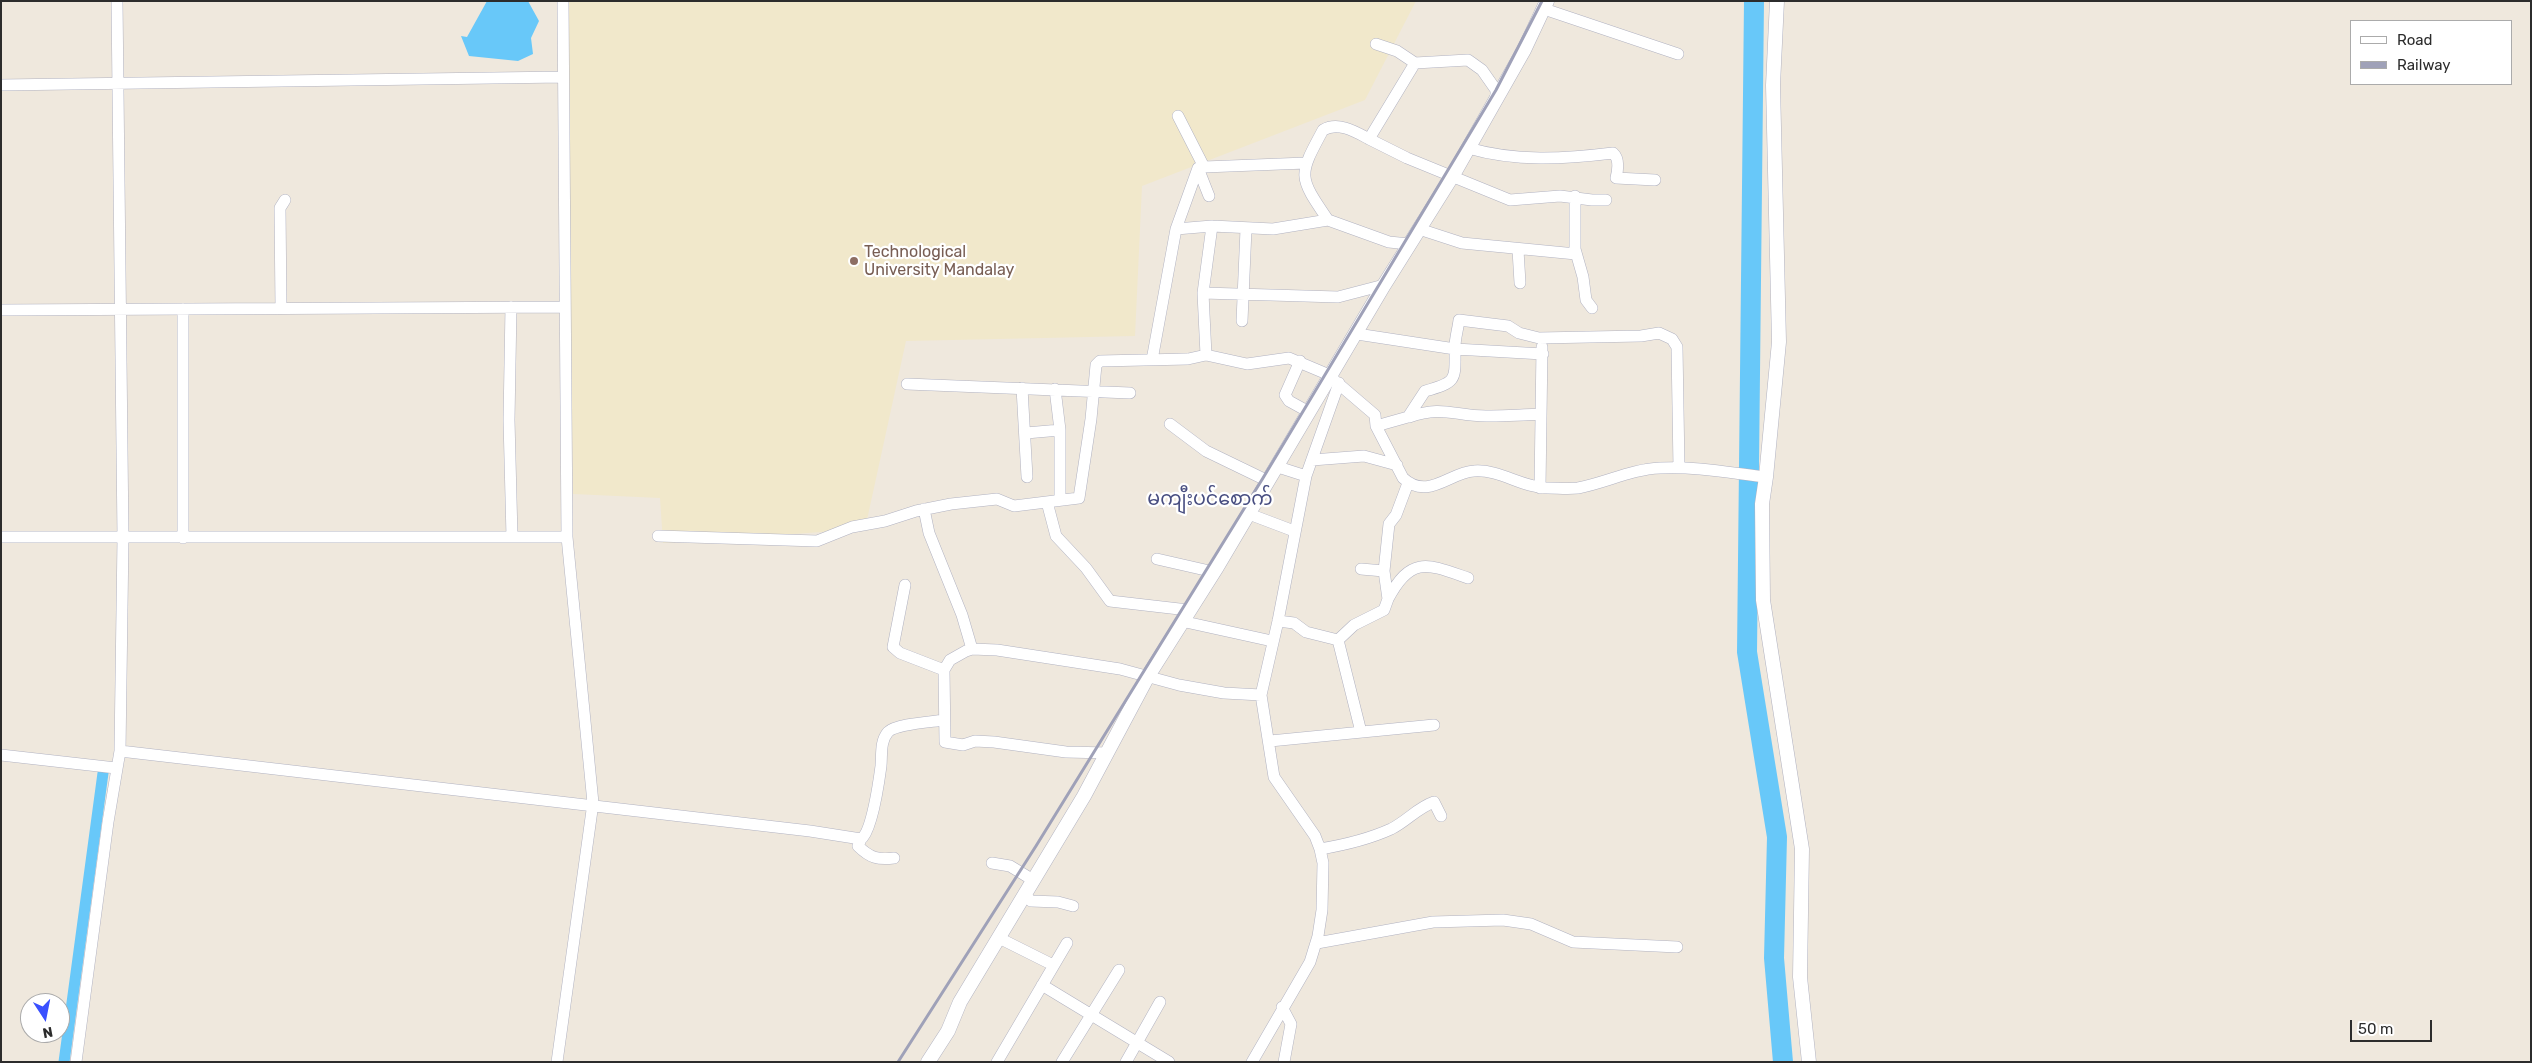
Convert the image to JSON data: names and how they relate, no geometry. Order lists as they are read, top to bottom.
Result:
{
  "districts": ["မကျီးပင်စောက်"],
  "places": ["Technological University Mandalay"],
  "legend": ["Road", "Railway"],
  "scale_bar": "50 m",
  "north": "bottom"
}
